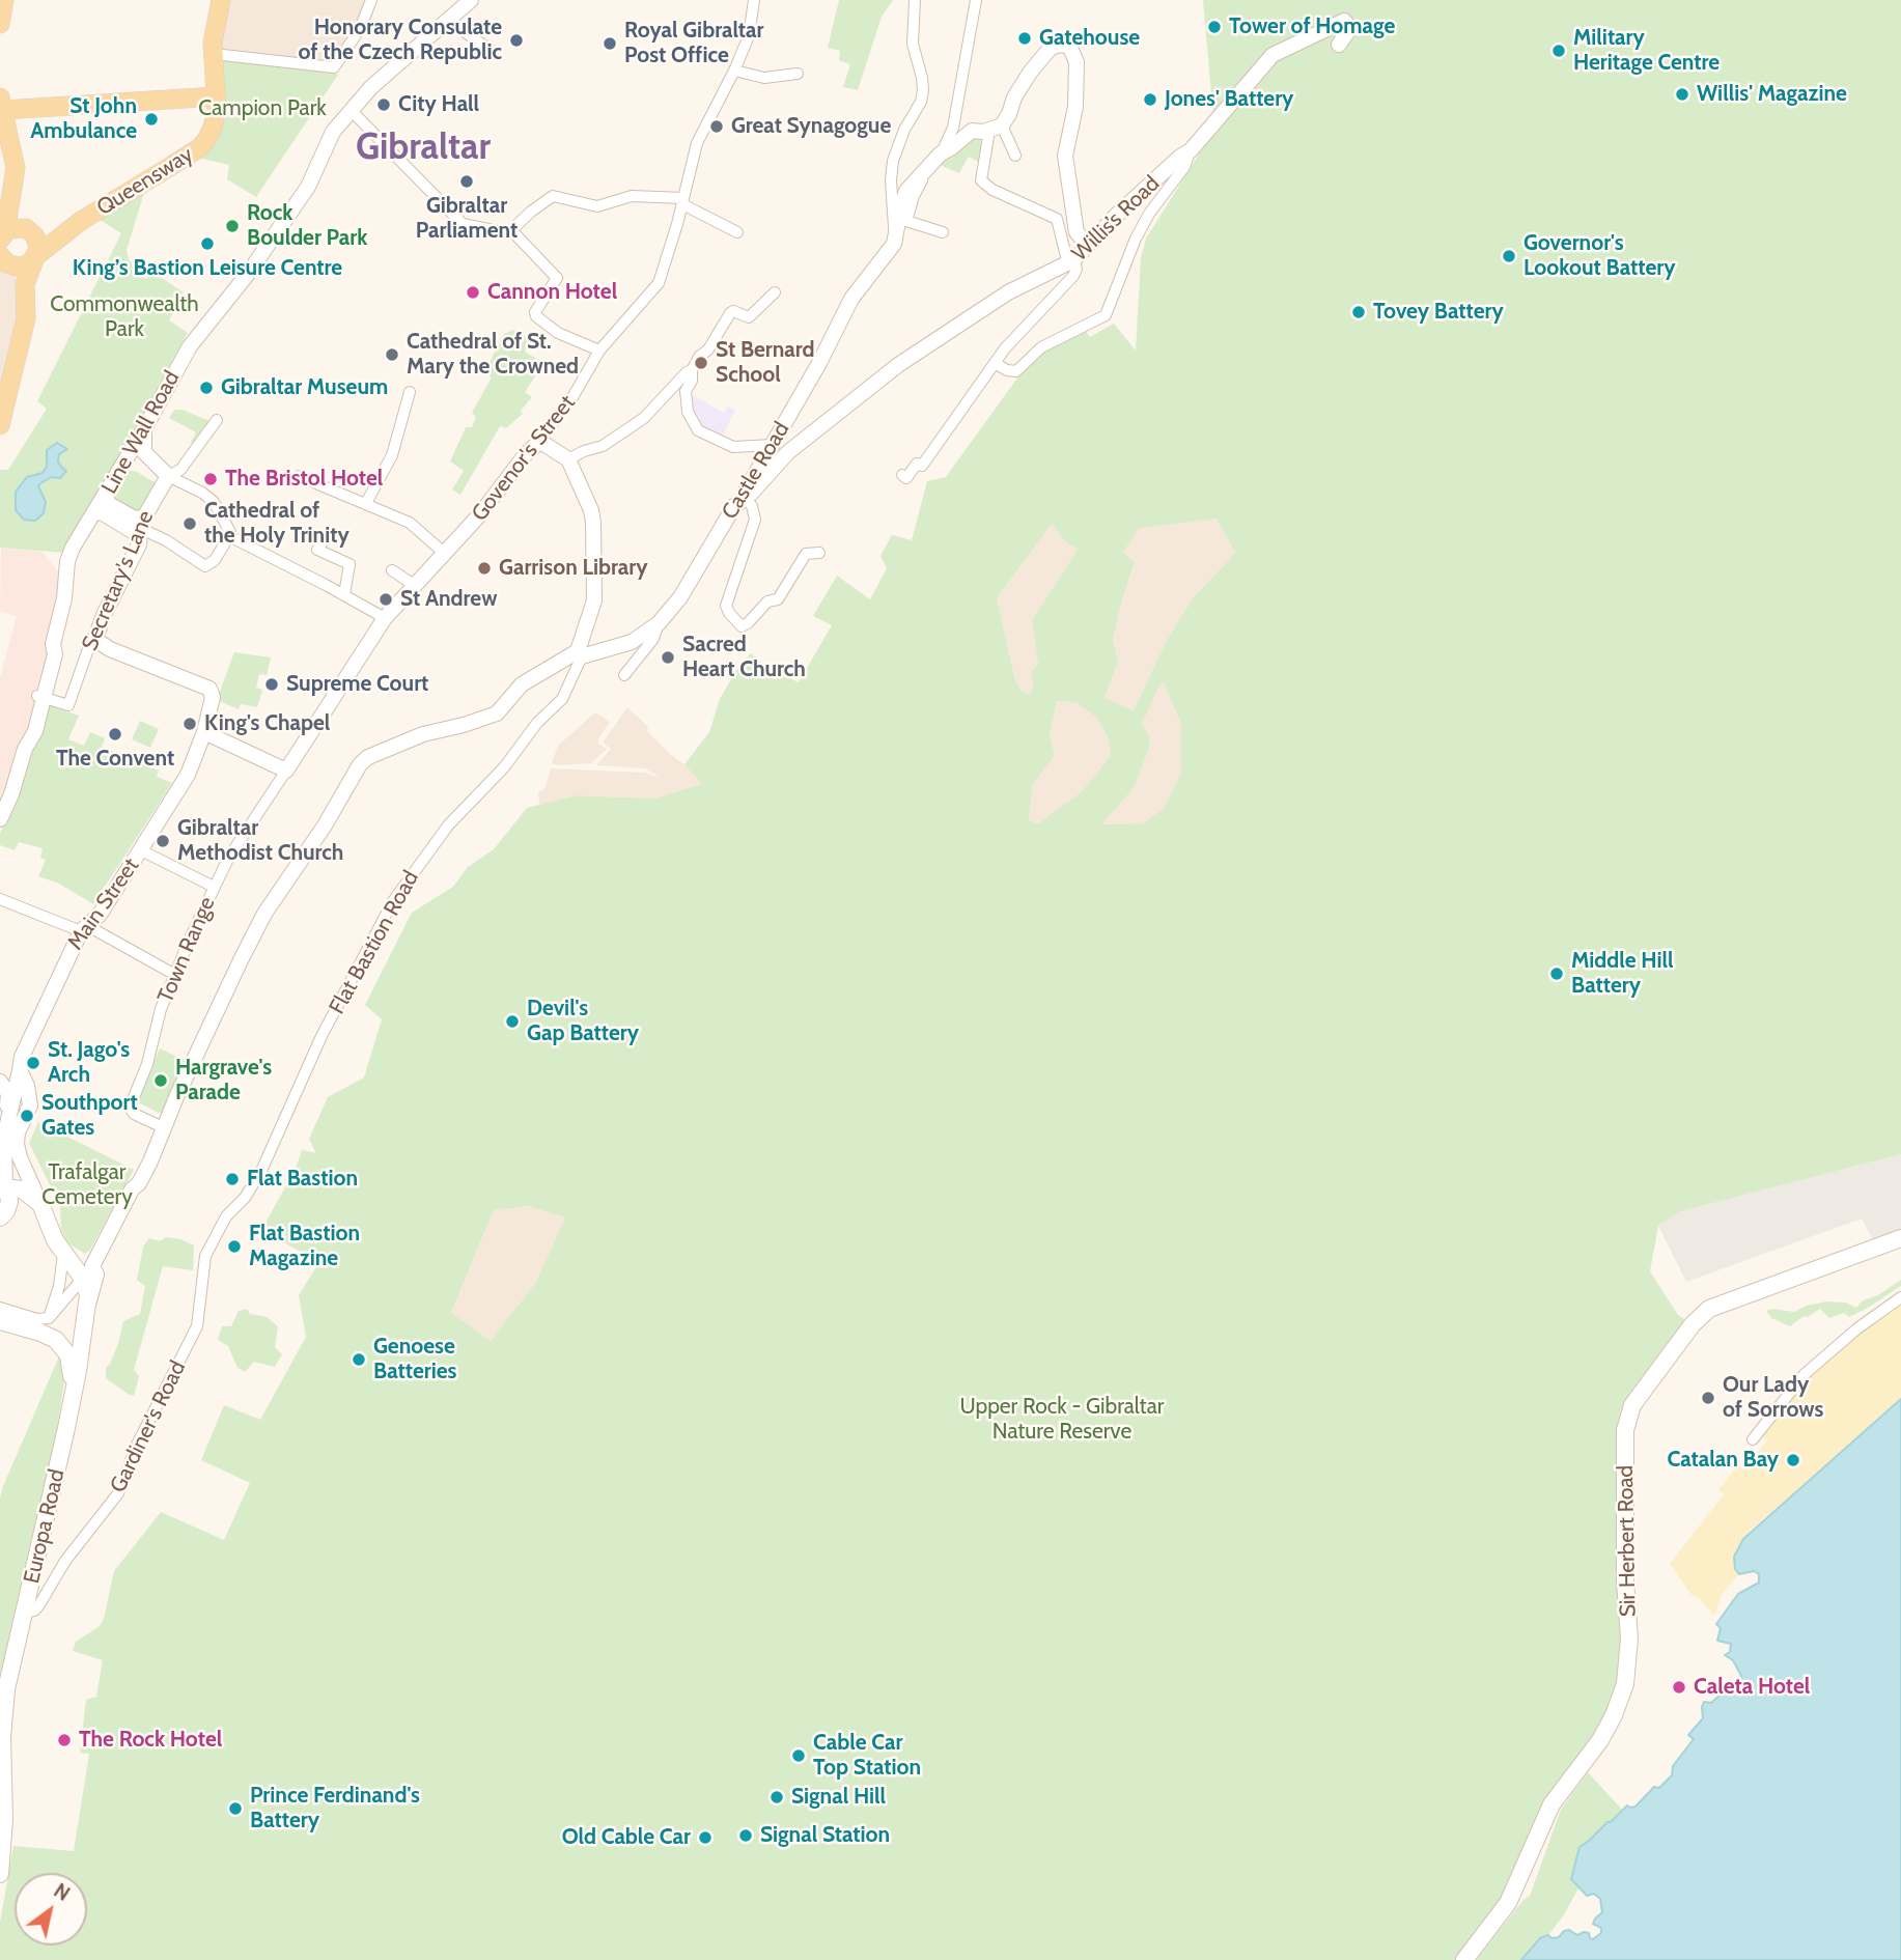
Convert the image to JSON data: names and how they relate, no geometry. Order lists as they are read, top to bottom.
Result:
{
  "streets": {
    "main road": ["Queensway", "Europa Road", "Sir Herbert Road"],
    "street": [
      "Willis’s Road",
      "Line Wall Road",
      "Govenor's Street",
      "Castle Road",
      "Secretary's Lane",
      "Main Street",
      "Flat Bastion Road",
      "Town Range",
      "Gardiner's Road"
    ]
  },
  "crossings": [
    ["Willis’s Road", "Castle Road"],
    ["Line Wall Road", "Secretary's Lane"],
    ["Govenor's Street", "Town Range"],
    ["Castle Road", "Flat Bastion Road"],
    ["Castle Road", "Town Range"],
    ["Castle Road", "Europa Road"],
    ["Secretary's Lane", "Main Street"],
    ["Flat Bastion Road", "Gardiner's Road"],
    ["Gardiner's Road", "Europa Road"]
  ],
  "districts": ["Gibraltar"],
  "parks": [
    "Campion Park",
    "Commonwealth Park",
    "Trafalgar Cemetery",
    "Upper Rock - Gibraltar Nature Reserve"
  ],
  "places": [
    "Tower of Homage",
    "Gatehouse",
    "Honorary Consulate of the Czech Republic",
    "Royal Gibraltar Post Office",
    "Military Heritage Centre",
    "Willis' Magazine",
    "Jones' Battery",
    "City Hall",
    "St John Ambulance",
    "Great Synagogue",
    "Gibraltar Parliament",
    "Rock Boulder Park",
    "King’s Bastion Leisure Centre",
    "Governor's Lookout Battery",
    "Cannon Hotel",
    "Tovey Battery",
    "Cathedral of St. Mary the Crowned",
    "St Bernard School",
    "Gibraltar Museum",
    "The Bristol Hotel",
    "Cathedral of the Holy Trinity",
    "Garrison Library",
    "St Andrew",
    "Sacred Heart Church",
    "Supreme Court",
    "King's Chapel",
    "The Convent",
    "Gibraltar Methodist Church",
    "Middle Hill Battery",
    "Devil's Gap Battery",
    "St. Jago's Arch",
    "Hargrave's Parade",
    "Southport Gates",
    "Flat Bastion",
    "Flat Bastion Magazine",
    "Genoese Batteries",
    "Our Lady of Sorrows",
    "Catalan Bay",
    "Caleta Hotel",
    "The Rock Hotel",
    "Cable Car Top Station",
    "Signal Hill",
    "Prince Ferdinand's Battery",
    "Signal Station",
    "Old Cable Car"
  ],
  "north": "top right"
}
